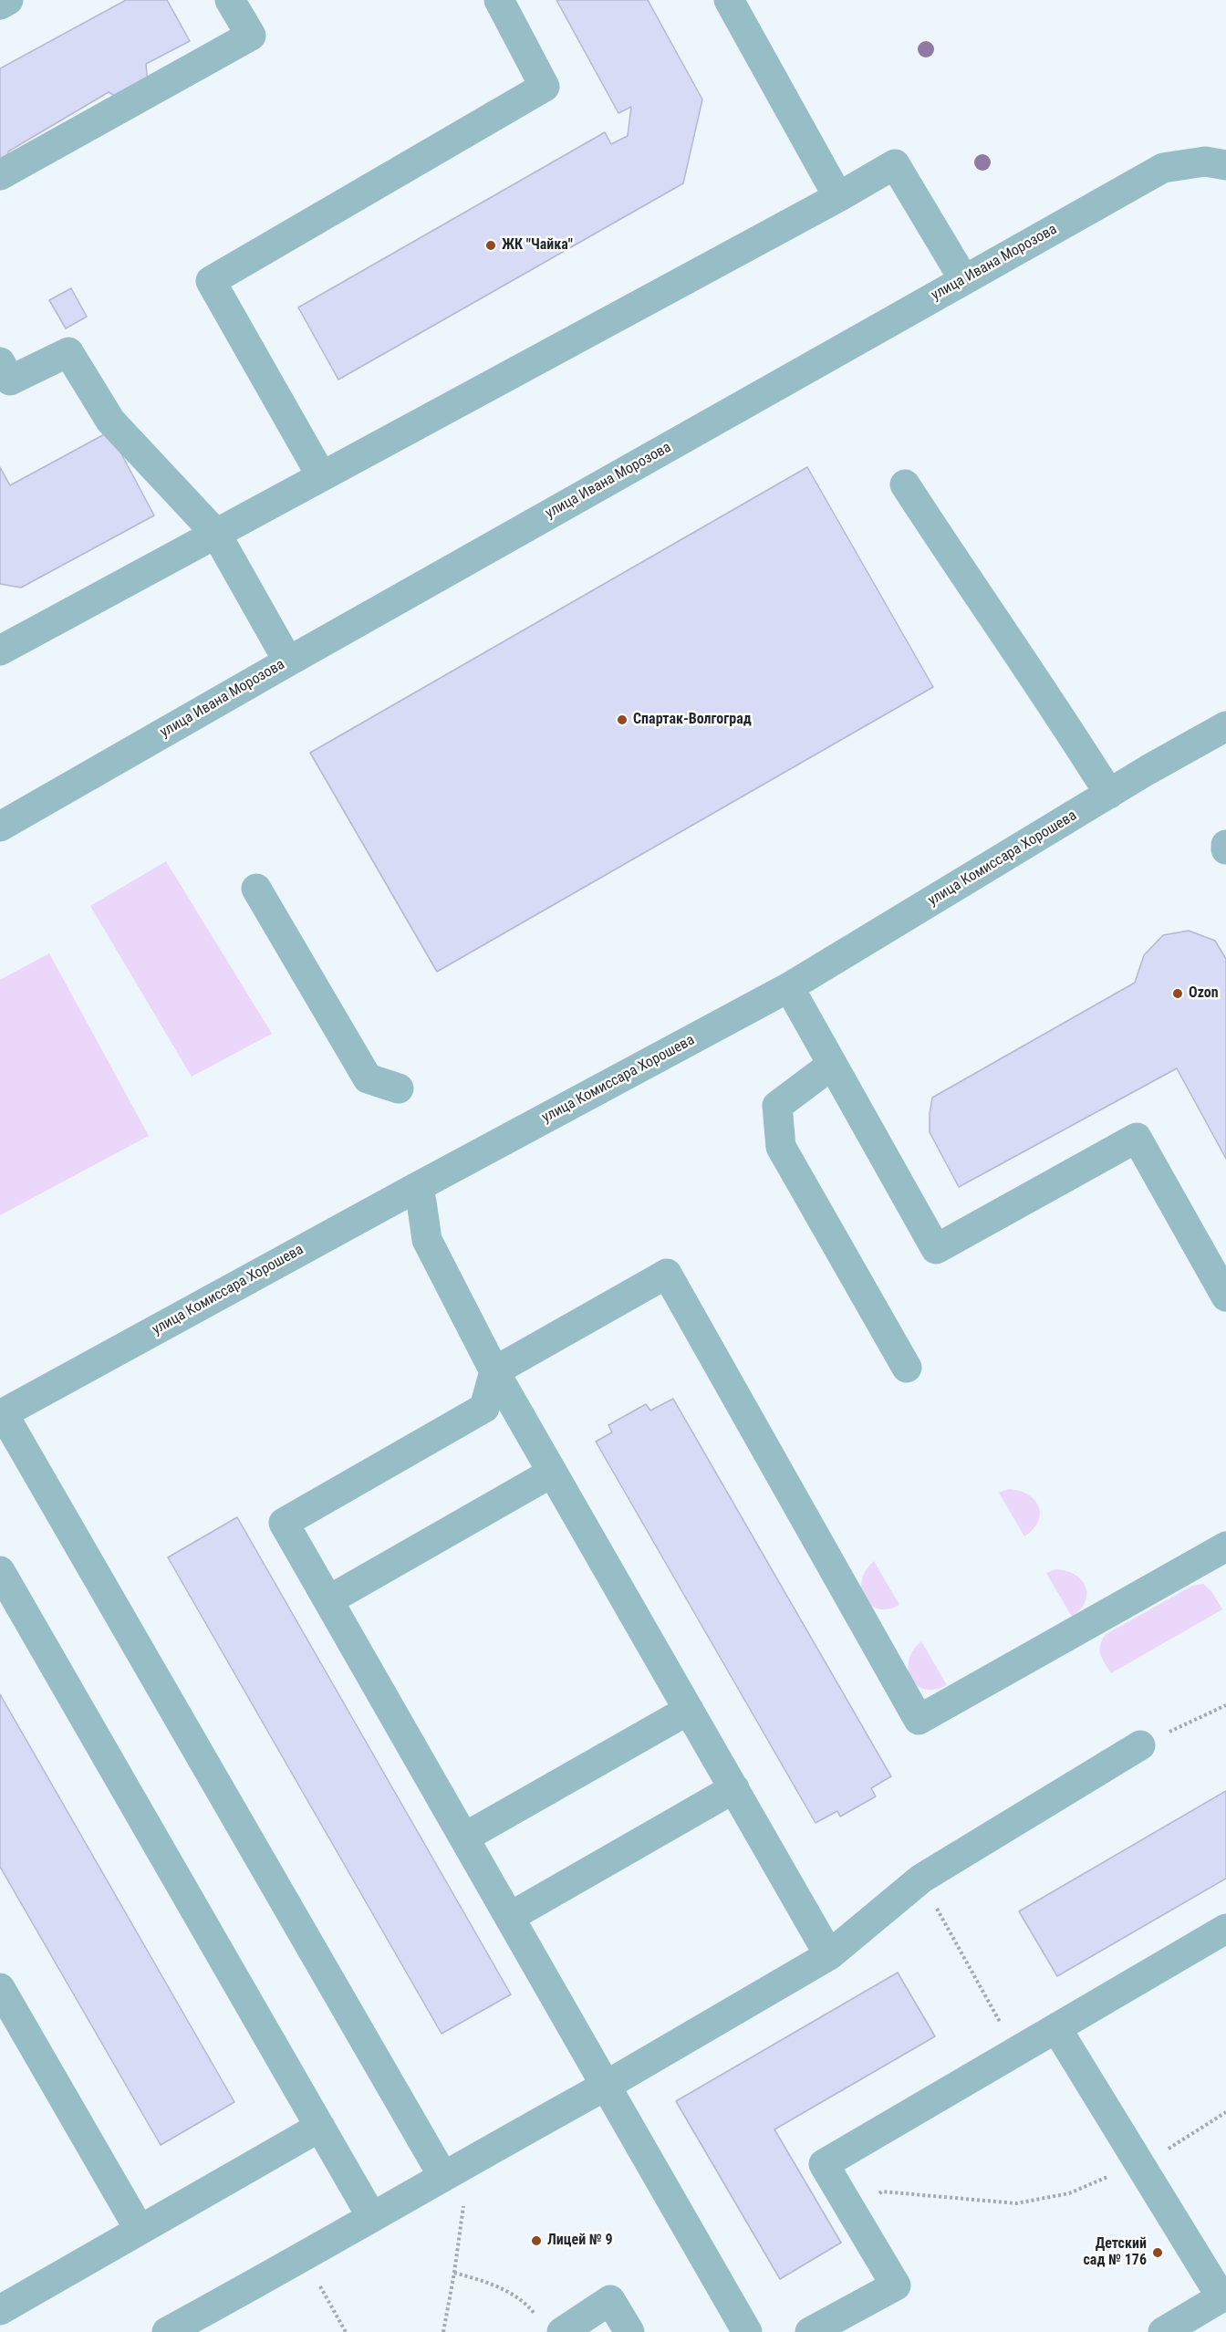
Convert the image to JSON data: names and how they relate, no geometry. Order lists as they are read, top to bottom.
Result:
{
  "streets": {
    "street": ["улица Ивана Морозова", "улица Комиссара Хорошева"]
  },
  "places": [
    "ЖК \"Чайка\"",
    "Спартак-Волгоград",
    "Ozon",
    "Лицей № 9",
    "Детский сад № 176"
  ]
}
